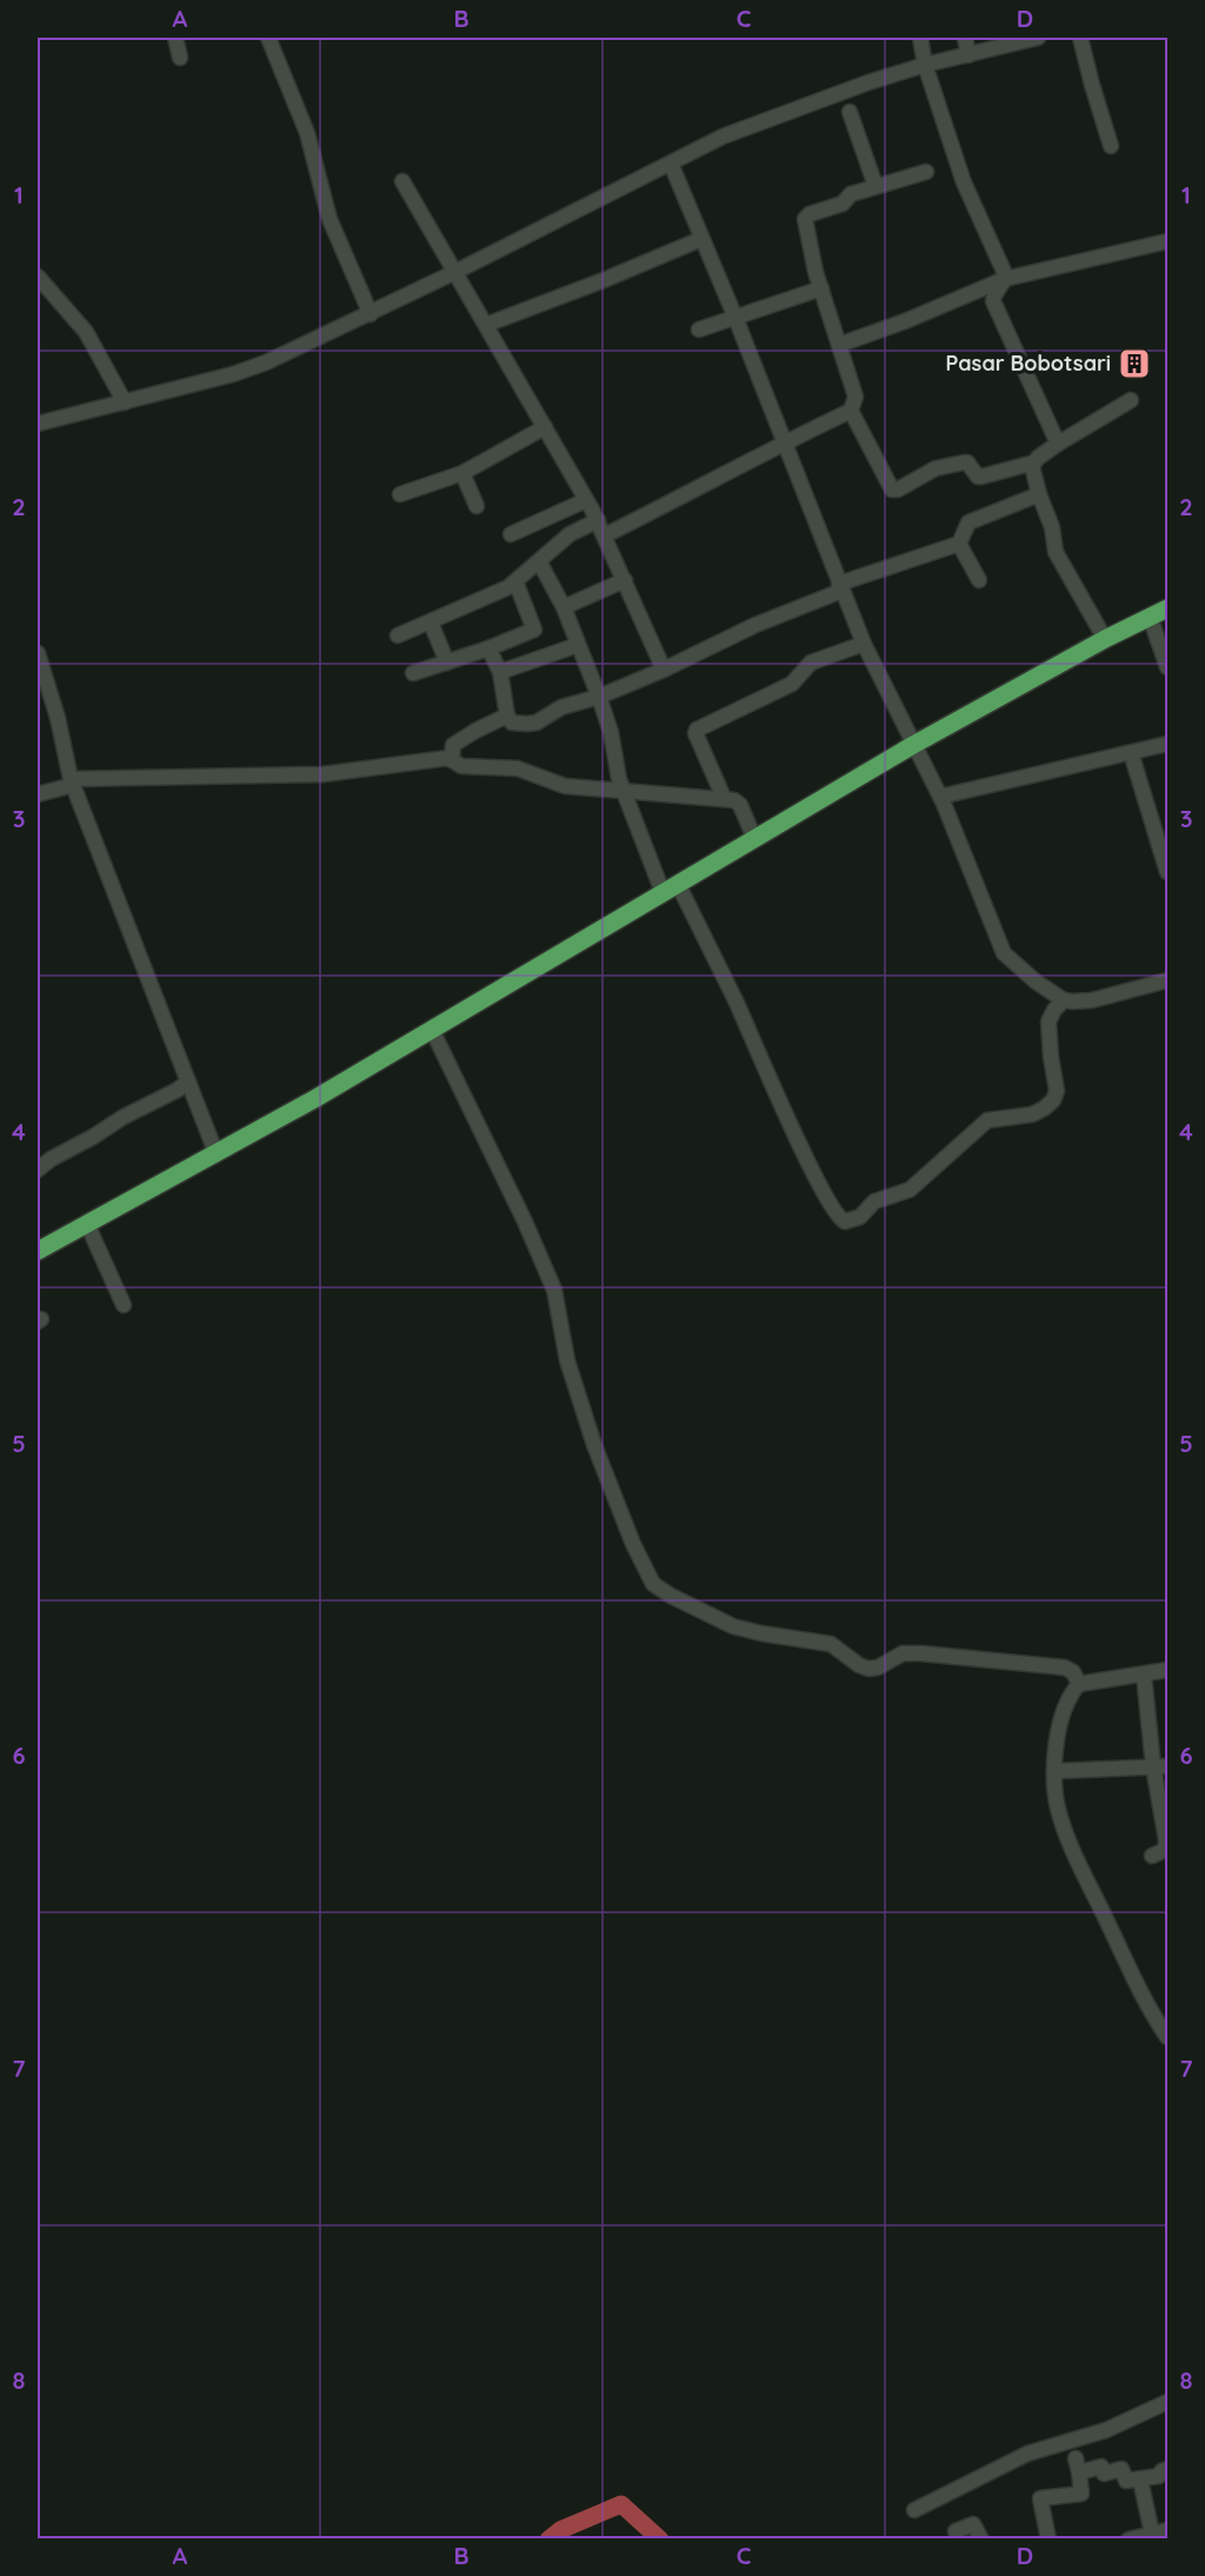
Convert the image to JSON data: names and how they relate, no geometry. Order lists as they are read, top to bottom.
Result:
{
  "places": {
    "building": ["Pasar Bobotsari"]
  },
  "grid": {
    "columns": [
      "A",
      "B",
      "C",
      "D"
    ],
    "rows": [
      "1",
      "2",
      "3",
      "4",
      "5",
      "6",
      "7",
      "8"
    ]
  }
}
